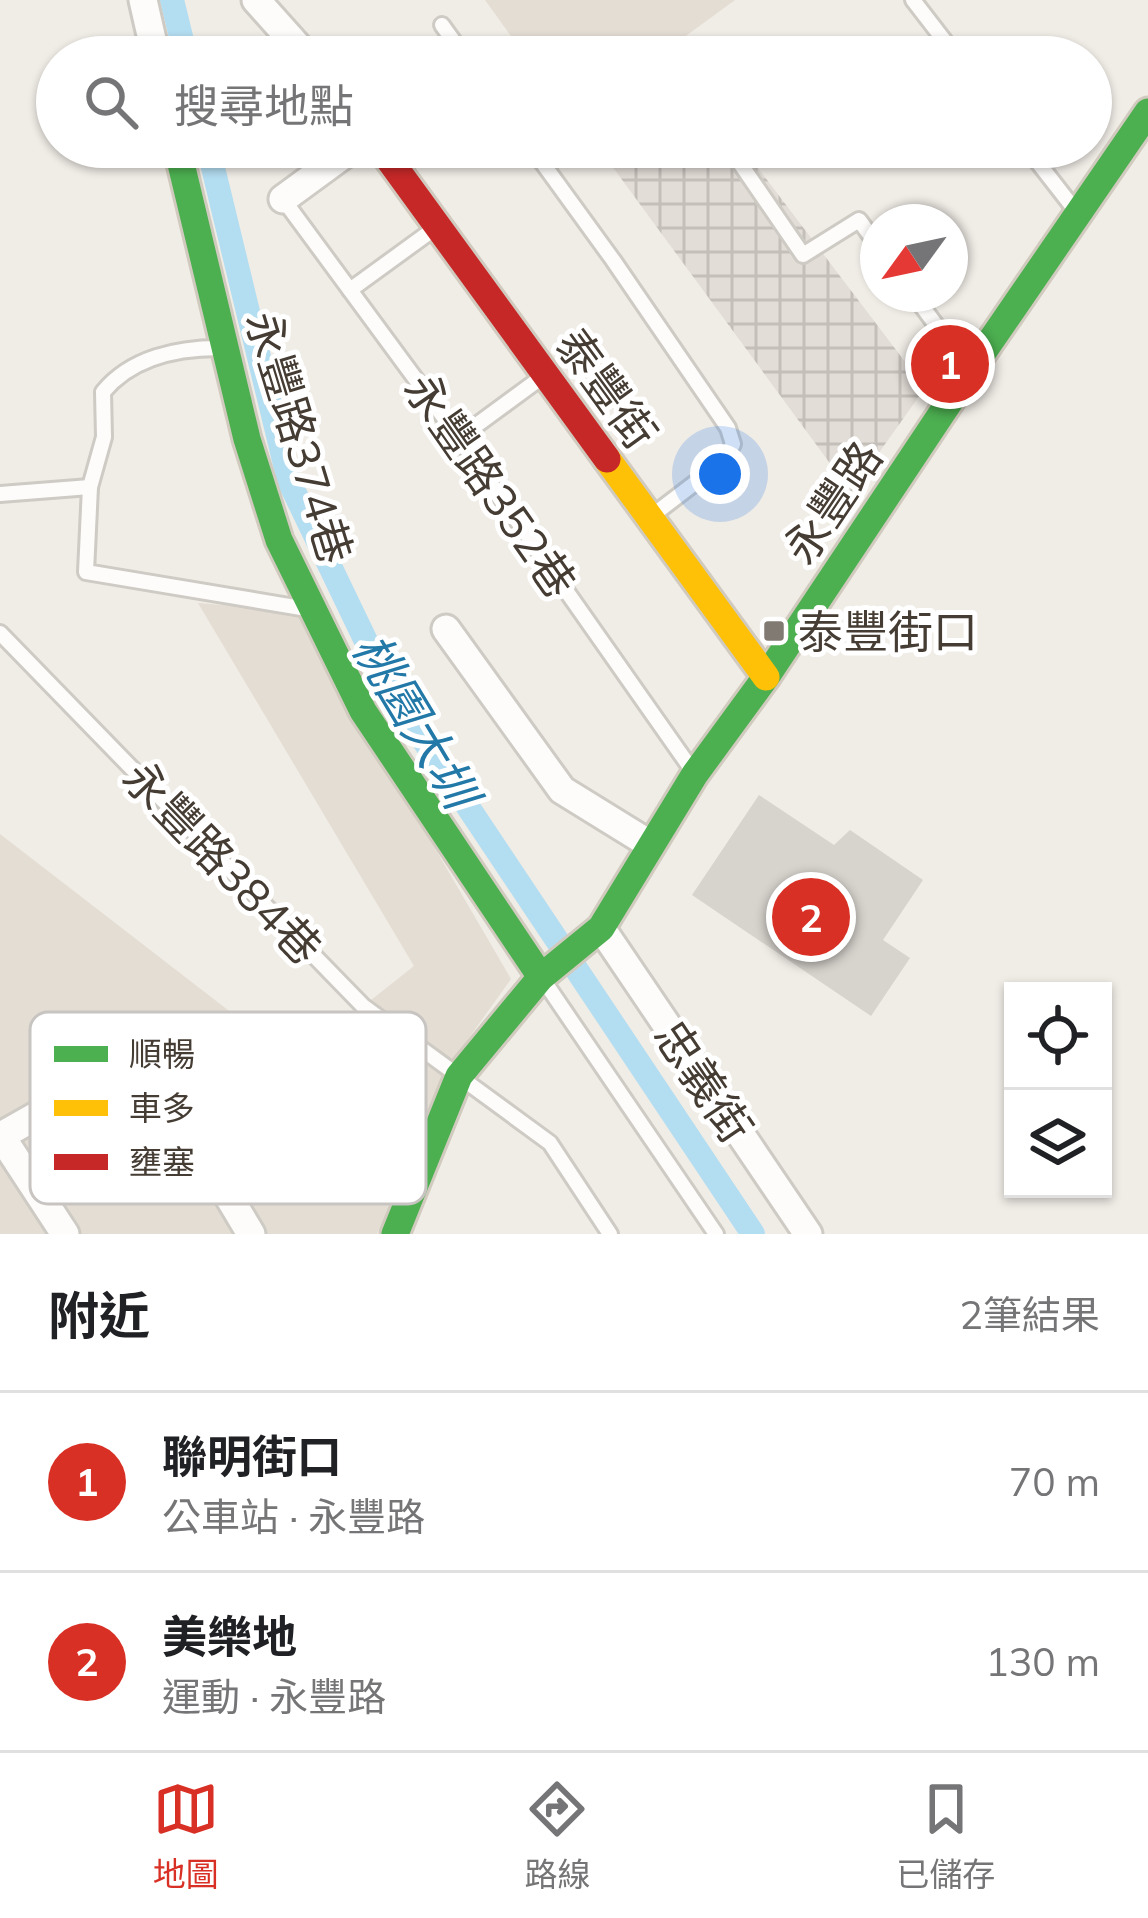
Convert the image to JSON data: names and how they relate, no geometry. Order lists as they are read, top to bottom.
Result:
{
  "streets": {
    "street": [
      "泰豐街",
      "永豐路374巷",
      "永豐路",
      "忠義街"
    ],
    "lane": ["永豐路352巷", "永豐路384巷"]
  },
  "crossings": [
    ["泰豐街", "永豐路"],
    ["永豐路374巷", "永豐路"],
    ["永豐路352巷", "永豐路"],
    ["永豐路", "忠義街"]
  ],
  "water": ["桃園大圳"],
  "places": {
    "transit": ["泰豐街口"]
  },
  "legend": ["順暢", "車多", "壅塞"],
  "north": "bottom left",
  "page": {
    "search": "搜尋地點",
    "pins": ["1", "2"],
    "heading": ["附近", "2筆結果"],
    "list": [
      {
        "mark": "1",
        "name": "聯明街口",
        "note": "公車站 · 永豐路",
        "value": "70 m"
      },
      {
        "mark": "2",
        "name": "美樂地",
        "note": "運動 · 永豐路",
        "value": "130 m"
      }
    ],
    "nav": ["地圖", "路線", "已儲存"]
  }
}
